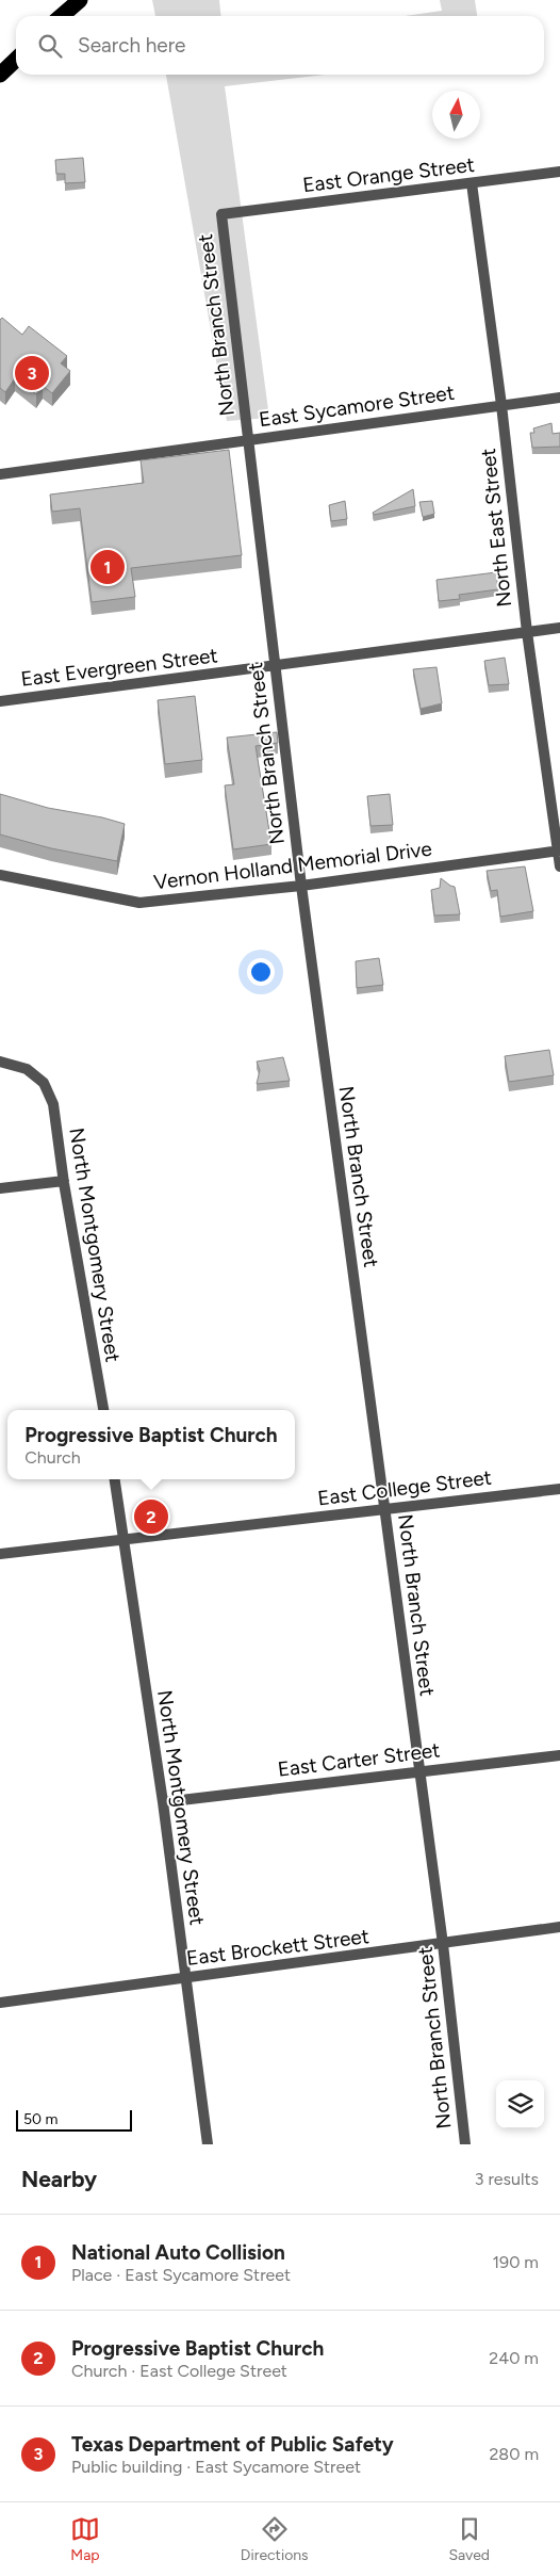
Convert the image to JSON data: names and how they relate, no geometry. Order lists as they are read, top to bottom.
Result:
{
  "streets": {
    "street": [
      "East Orange Street",
      "North Branch Street",
      "East Sycamore Street",
      "North East Street",
      "East Evergreen Street",
      "Vernon Holland Memorial Drive",
      "North Montgomery Street",
      "East College Street",
      "East Carter Street",
      "East Brockett Street"
    ]
  },
  "crossings": [
    ["East Orange Street", "North Branch Street"],
    ["East Orange Street", "North East Street"],
    ["North Branch Street", "East Sycamore Street"],
    ["North Branch Street", "East Evergreen Street"],
    ["North Branch Street", "Vernon Holland Memorial Drive"],
    ["North Branch Street", "East College Street"],
    ["North Branch Street", "East Carter Street"],
    ["North Branch Street", "East Brockett Street"],
    ["East Sycamore Street", "North East Street"],
    ["North East Street", "East Evergreen Street"],
    ["North East Street", "Vernon Holland Memorial Drive"],
    ["North Montgomery Street", "East College Street"],
    ["North Montgomery Street", "East Carter Street"],
    ["North Montgomery Street", "East Brockett Street"]
  ],
  "scale_bar": "50 m",
  "north": "top",
  "page": {
    "search": "Search here",
    "pins": ["3", "1", "2"],
    "popup": ["Progressive Baptist Church", "Church"],
    "scale": "50 m",
    "heading": ["Nearby", "3 results"],
    "list": [
      {
        "mark": "1",
        "name": "National Auto Collision",
        "note": "Place · East Sycamore Street",
        "value": "190 m"
      },
      {
        "mark": "2",
        "name": "Progressive Baptist Church",
        "note": "Church · East College Street",
        "value": "240 m"
      },
      {
        "mark": "3",
        "name": "Texas Department of Public Safety",
        "note": "Public building · East Sycamore Street",
        "value": "280 m"
      }
    ],
    "nav": ["Map", "Directions", "Saved"]
  }
}
